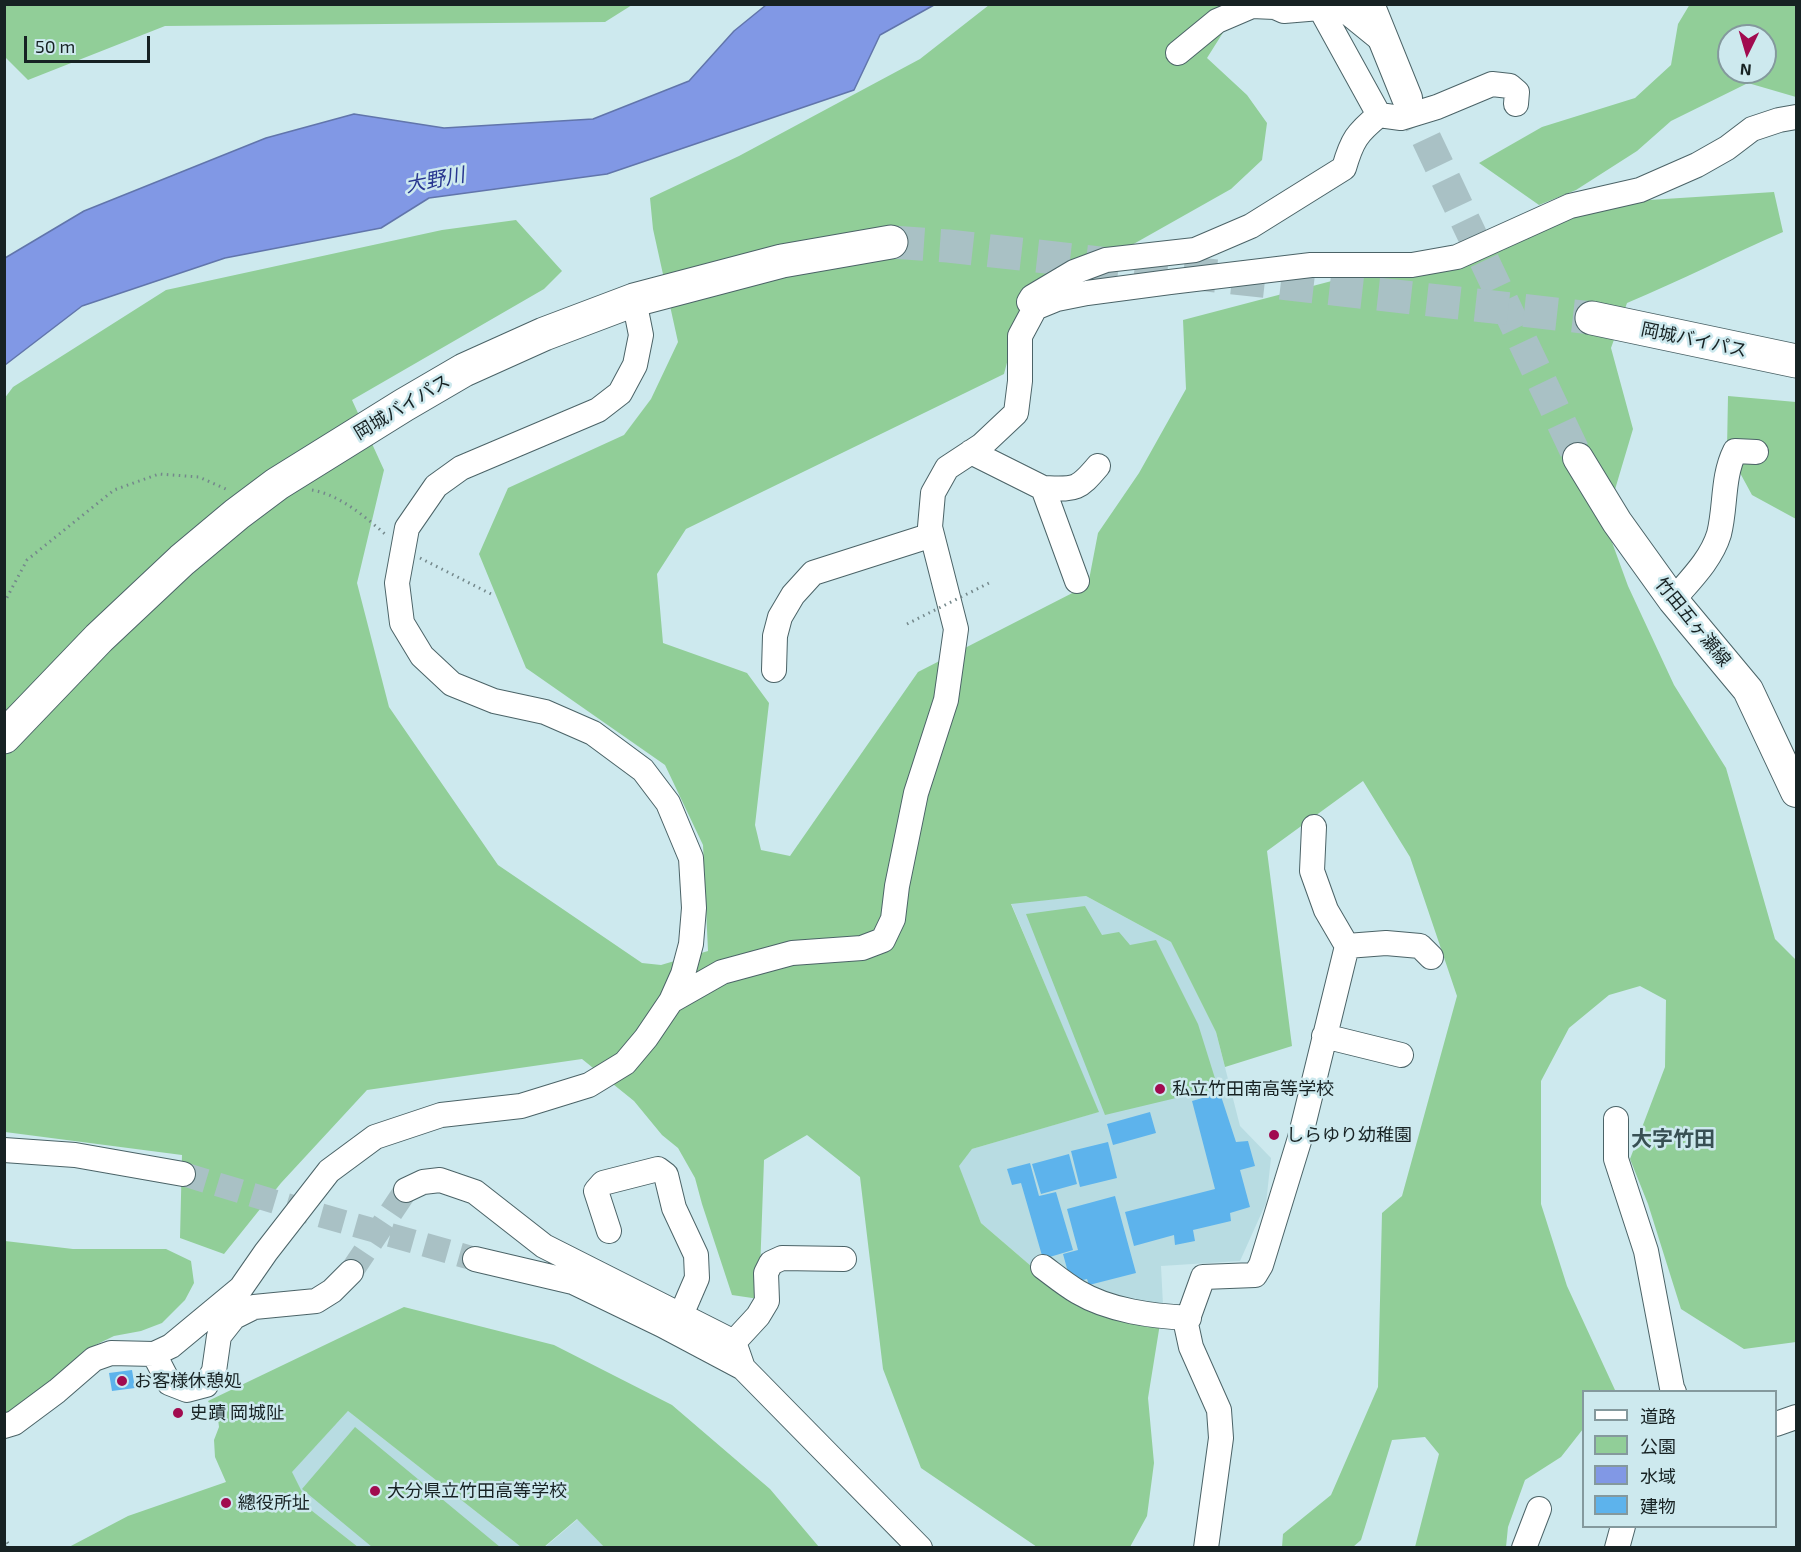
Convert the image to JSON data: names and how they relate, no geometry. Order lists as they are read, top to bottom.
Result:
{
  "streets": {
    "highway": ["岡城バイパス"],
    "main road": ["竹田五ヶ瀬線"]
  },
  "districts": ["大字竹田"],
  "water": ["大野川"],
  "places": [
    "私立竹田南高等学校",
    "しらゆり幼稚園",
    "お客様休憩処",
    "史蹟 岡城阯",
    "大分県立竹田高等学校",
    "總役所址"
  ],
  "legend": [
    "道路",
    "公園",
    "水域",
    "建物"
  ],
  "scale_bar": "50 m",
  "north": "bottom"
}
